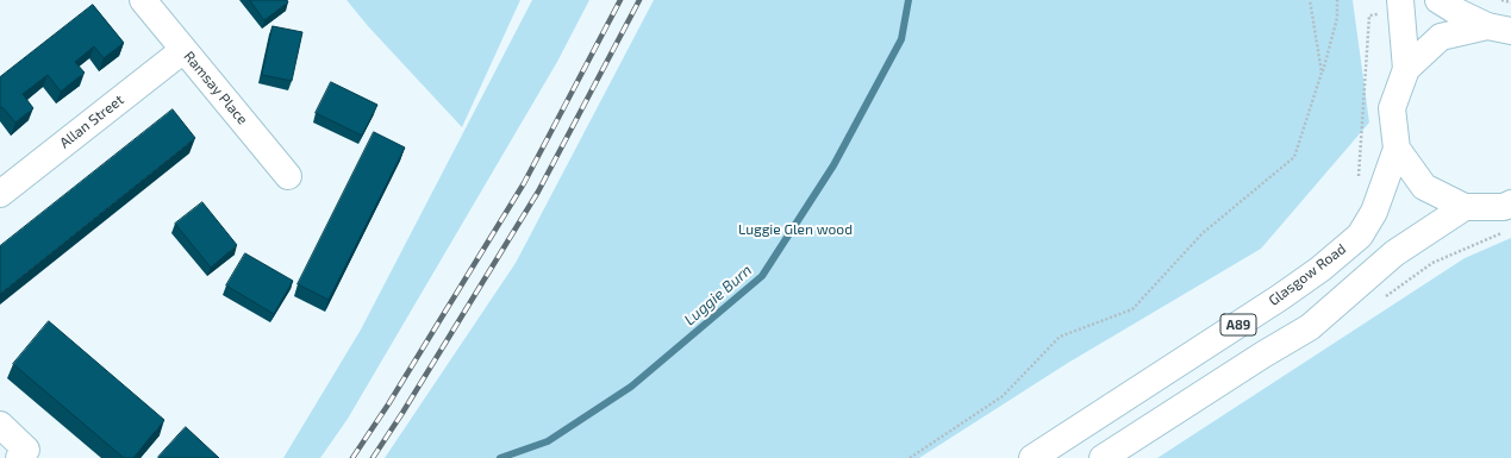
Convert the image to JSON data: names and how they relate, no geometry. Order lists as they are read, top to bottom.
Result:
{
  "streets": {
    "main road": [
      "Ramsay Place",
      "Allan Street",
      "Glasgow Road",
      "A89"
    ]
  },
  "crossings": [
    ["Ramsay Place", "Allan Street"],
    ["Glasgow Road", "A89"]
  ],
  "water": ["Luggie Burn"],
  "parks": ["Luggie Glen wood"]
}
